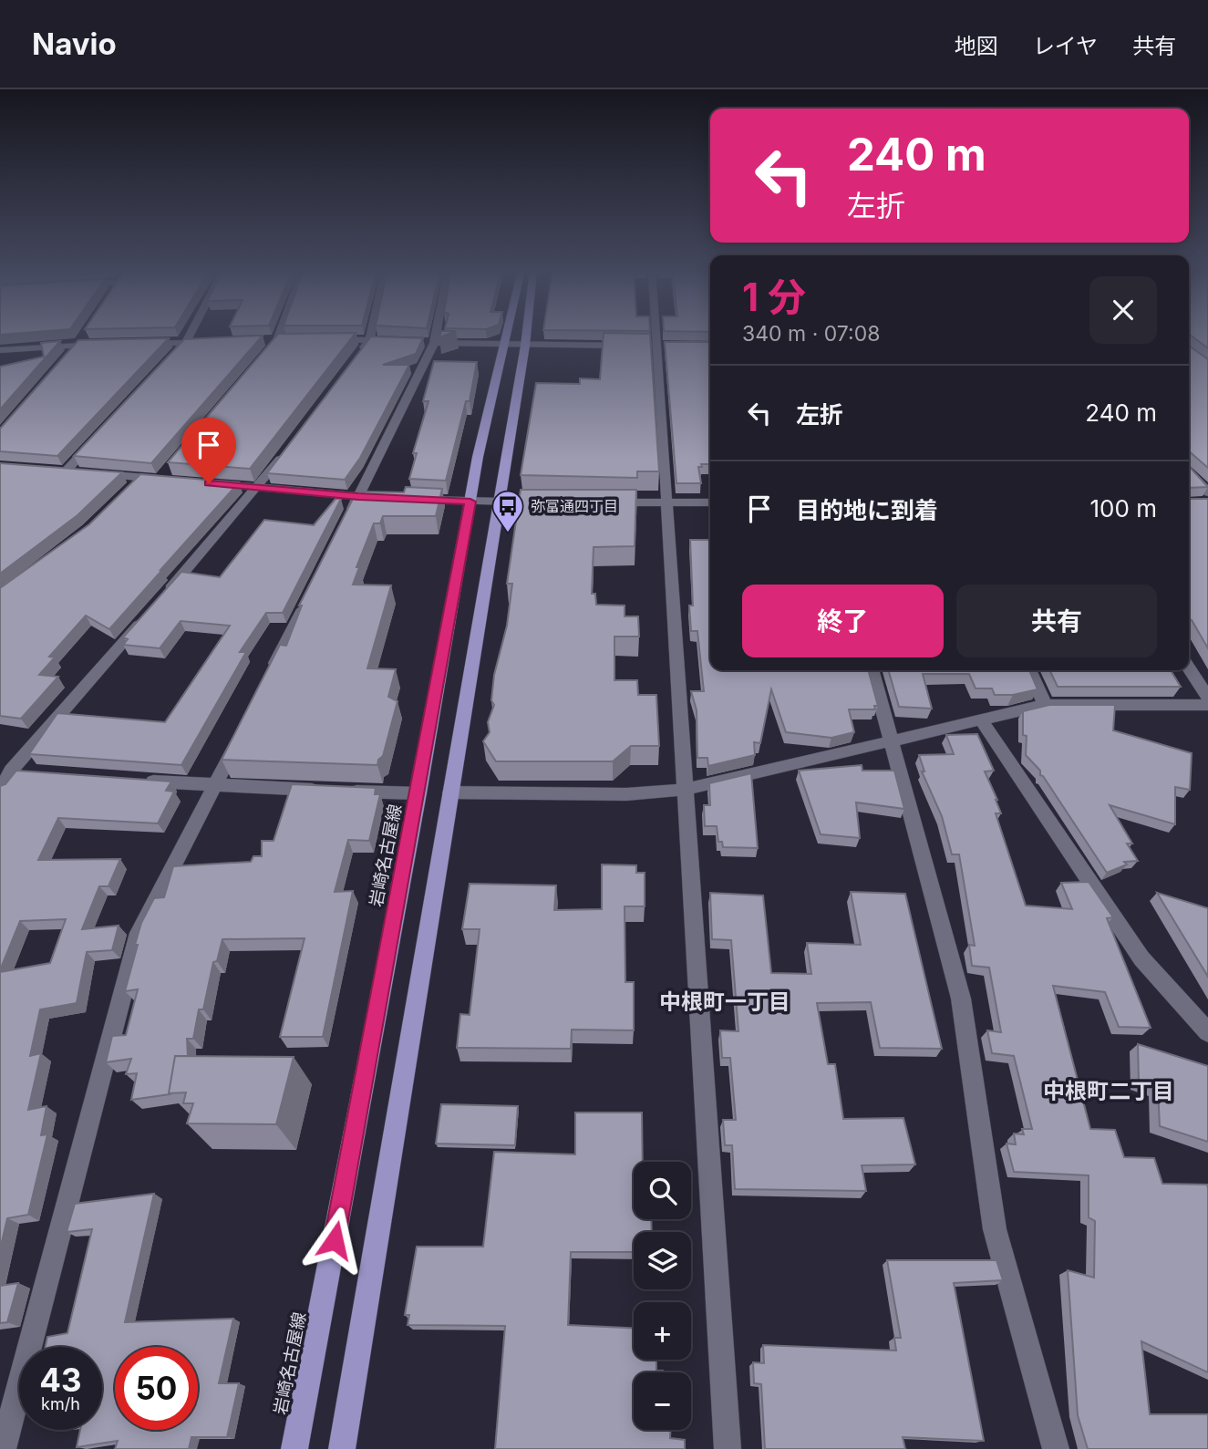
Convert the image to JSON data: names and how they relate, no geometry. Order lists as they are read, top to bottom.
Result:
{
  "streets": {
    "main road": ["岩崎名古屋線"]
  },
  "districts": ["中根町一丁目", "中根町二丁目"],
  "places": {
    "bus stop": ["弥富通四丁目"]
  },
  "page": {
    "header": "Navio",
    "nav": ["地図", "レイヤ", "共有"],
    "turn": ["240 m", "左折"],
    "heading": ["1 分", "340 m · 07:08"],
    "list": [
      {
        "name": "左折",
        "value": "240 m"
      },
      {
        "name": "目的地に到着",
        "value": "100 m"
      }
    ],
    "buttons": ["終了", "共有"],
    "map_buttons": ["+", "−"],
    "speed": "43 km/h",
    "limit": "50"
  }
}
